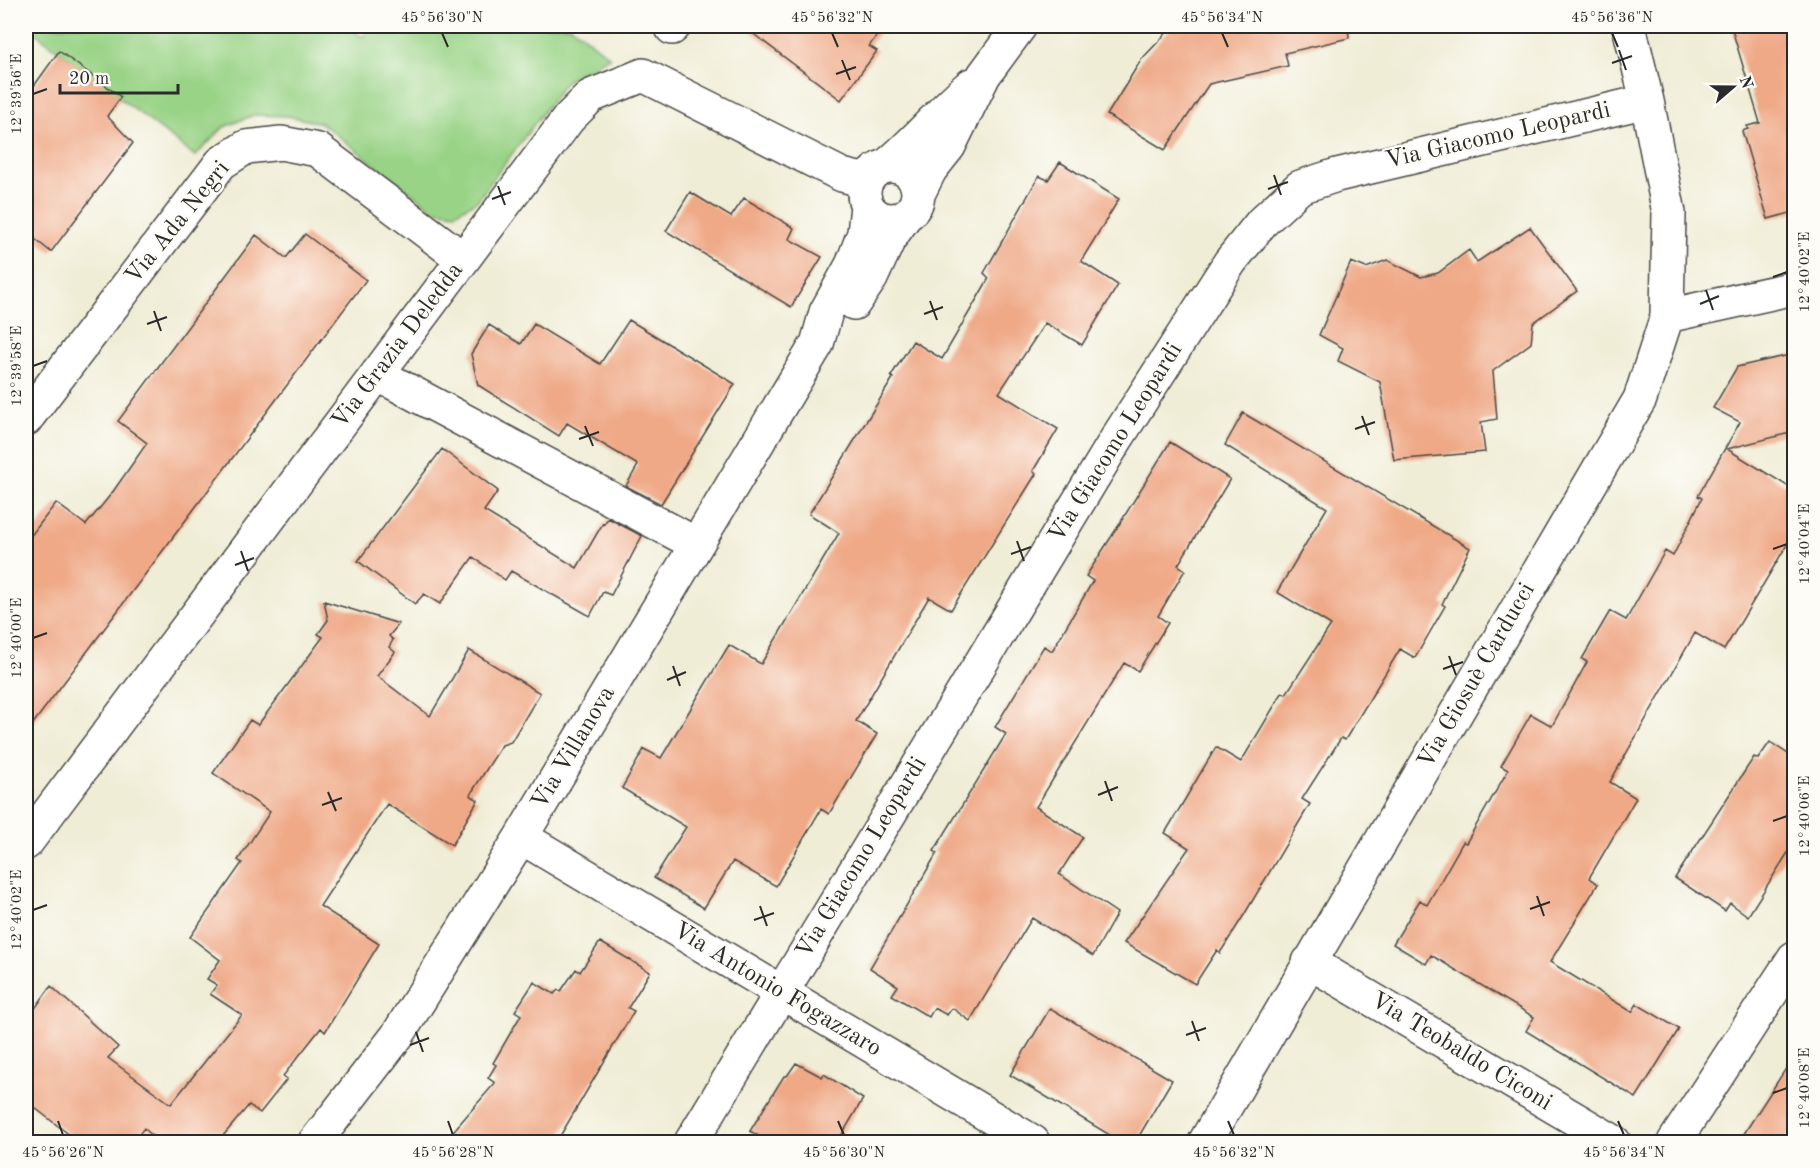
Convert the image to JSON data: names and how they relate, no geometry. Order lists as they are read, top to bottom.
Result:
{
  "streets": {
    "street": [
      "Via Giacomo Leopardi",
      "Via Ada Negri",
      "Via Grazia Deledda",
      "Via Giosuè Carducci",
      "Via Villanova",
      "Via Antonio Fogazzaro",
      "Via Teobaldo Ciconi"
    ]
  },
  "crossings": [
    ["Via Giacomo Leopardi", "Via Giosuè Carducci"],
    ["Via Giacomo Leopardi", "Via Antonio Fogazzaro"],
    ["Via Ada Negri", "Via Grazia Deledda"],
    ["Via Grazia Deledda", "Via Villanova"],
    ["Via Giosuè Carducci", "Via Teobaldo Ciconi"],
    ["Via Villanova", "Via Antonio Fogazzaro"]
  ],
  "scale_bar": "20 m",
  "north": "right",
  "coordinates": [
    "45°56'30\"N",
    "45°56'32\"N",
    "45°56'34\"N",
    "45°56'36\"N",
    "12°39'56\"E",
    "12°40'02\"E",
    "12°39'58\"E",
    "12°40'04\"E",
    "12°40'00\"E",
    "12°40'06\"E",
    "12°40'08\"E",
    "45°56'26\"N",
    "45°56'28\"N"
  ]
}
